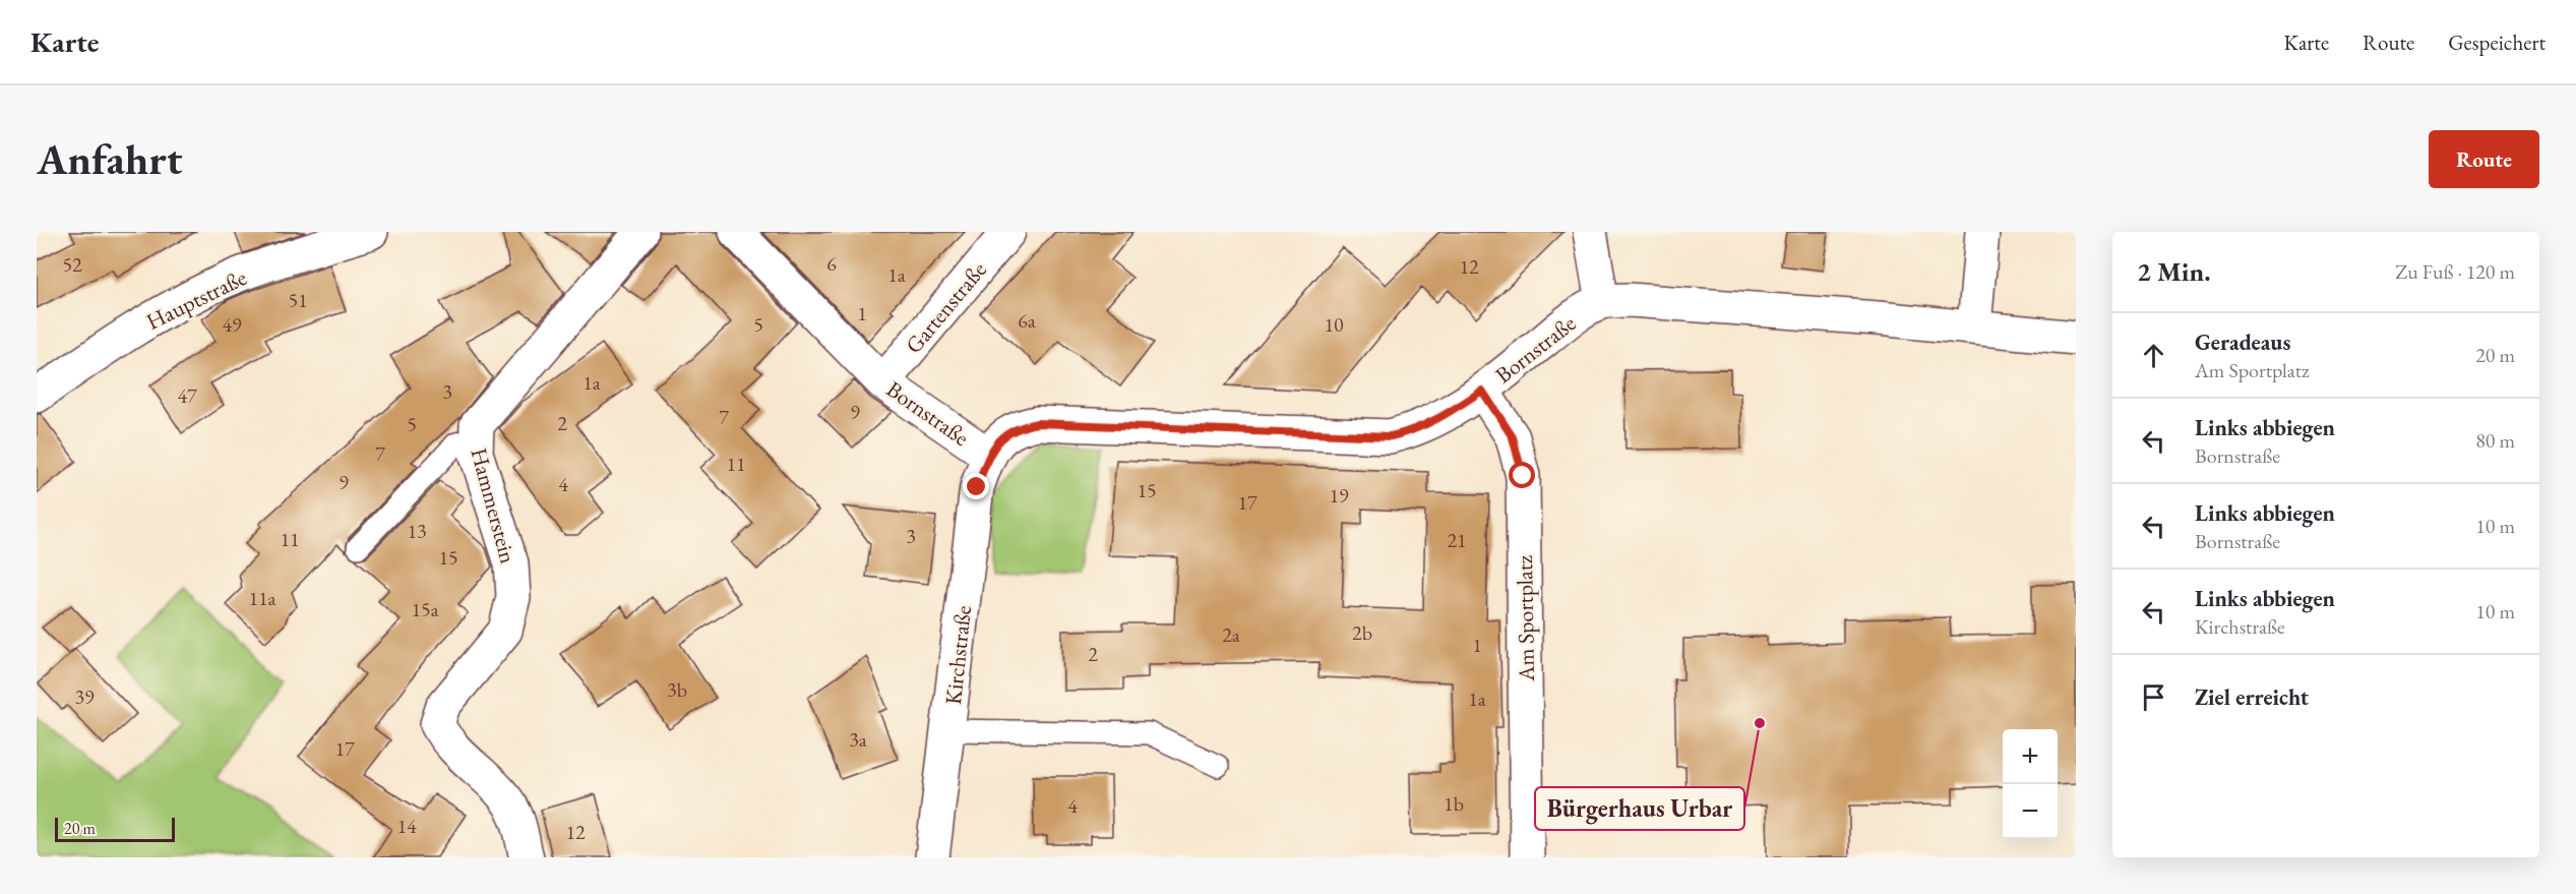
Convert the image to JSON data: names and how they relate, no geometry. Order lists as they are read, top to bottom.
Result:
{
  "streets": {
    "street": [
      "Hauptstraße",
      "Gartenstraße",
      "Bornstraße",
      "Hammerstein",
      "Am Sportplatz",
      "Kirchstraße"
    ]
  },
  "crossings": [
    ["Gartenstraße", "Bornstraße"],
    ["Bornstraße", "Am Sportplatz"],
    ["Bornstraße", "Kirchstraße"]
  ],
  "places": ["Bürgerhaus Urbar"],
  "house_numbers": [
    "6",
    "52",
    "12",
    "1a",
    "51",
    "1",
    "6a",
    "49",
    "5",
    "10",
    "1a",
    "3",
    "47",
    "9",
    "7",
    "2",
    "5",
    "7",
    "11",
    "9",
    "4",
    "15",
    "19",
    "17",
    "13",
    "3",
    "11",
    "21",
    "15",
    "11a",
    "15a",
    "2b",
    "2a",
    "1",
    "2",
    "3b",
    "39",
    "1a",
    "3a",
    "17",
    "1b",
    "4",
    "14",
    "12"
  ],
  "scale_bar": "20 m",
  "page": {
    "header": "Karte",
    "nav": ["Karte", "Route", "Gespeichert"],
    "buttons": "Route",
    "title": "Anfahrt",
    "heading": ["2 Min.", "Zu Fuß · 120 m"],
    "list": [
      ["Geradeaus", "Am Sportplatz", "20 m"],
      ["Links abbiegen", "Bornstraße", "80 m"],
      ["Links abbiegen", "Bornstraße", "10 m"],
      ["Links abbiegen", "Kirchstraße", "10 m"],
      "Ziel erreicht"
    ],
    "map_buttons": ["+", "−"],
    "scale": "20 m"
  }
}
